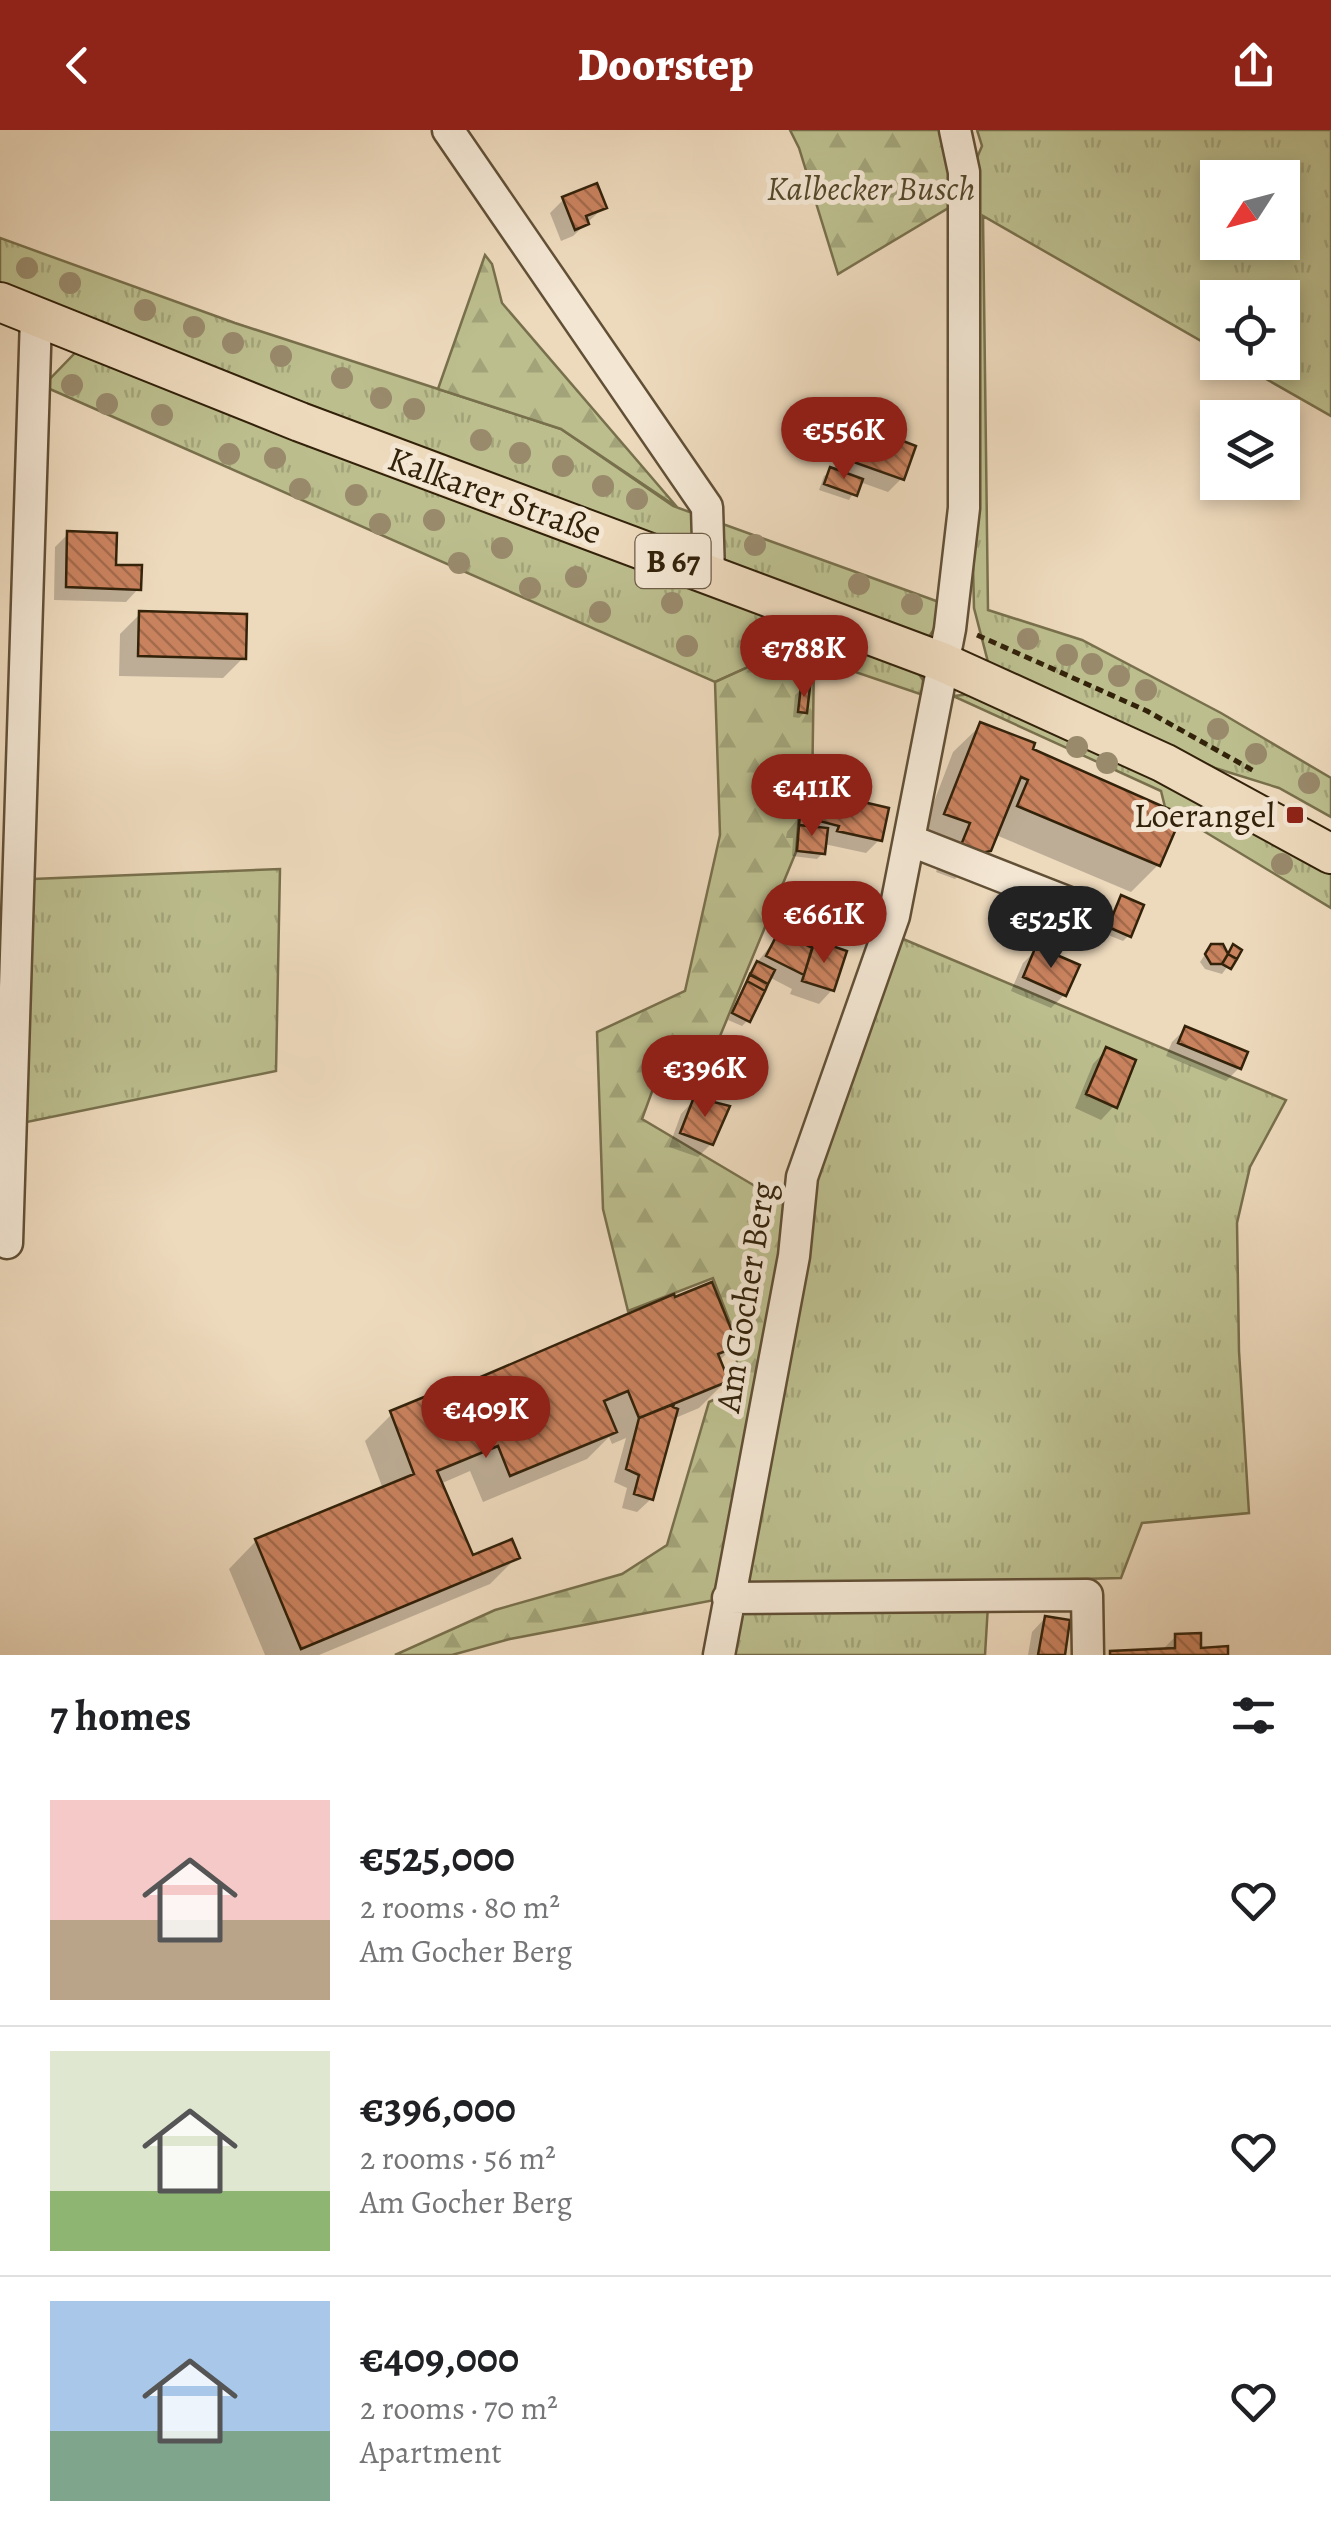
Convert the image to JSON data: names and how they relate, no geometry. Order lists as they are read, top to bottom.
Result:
{
  "streets": {
    "main road": ["Kalkarer Straße", "B 67"],
    "street": ["Am Gocher Berg"]
  },
  "crossings": [
    ["Kalkarer Straße", "Am Gocher Berg"]
  ],
  "parks": ["Kalbecker Busch"],
  "places": {
    "transit": ["Loerangel"]
  },
  "north": "bottom left",
  "page": {
    "header": "Doorstep",
    "price": [
      "€556K",
      "€788K",
      "€411K",
      "€661K",
      "€525K",
      "€396K",
      "€409K"
    ],
    "heading": "7 homes",
    "list": [
      {
        "name": "€525,000",
        "note": "2 rooms · 80 m² · Am Gocher Berg"
      },
      {
        "name": "€396,000",
        "note": "2 rooms · 56 m² · Am Gocher Berg"
      },
      {
        "name": "€409,000",
        "note": "2 rooms · 70 m² · Apartment"
      }
    ]
  }
}
